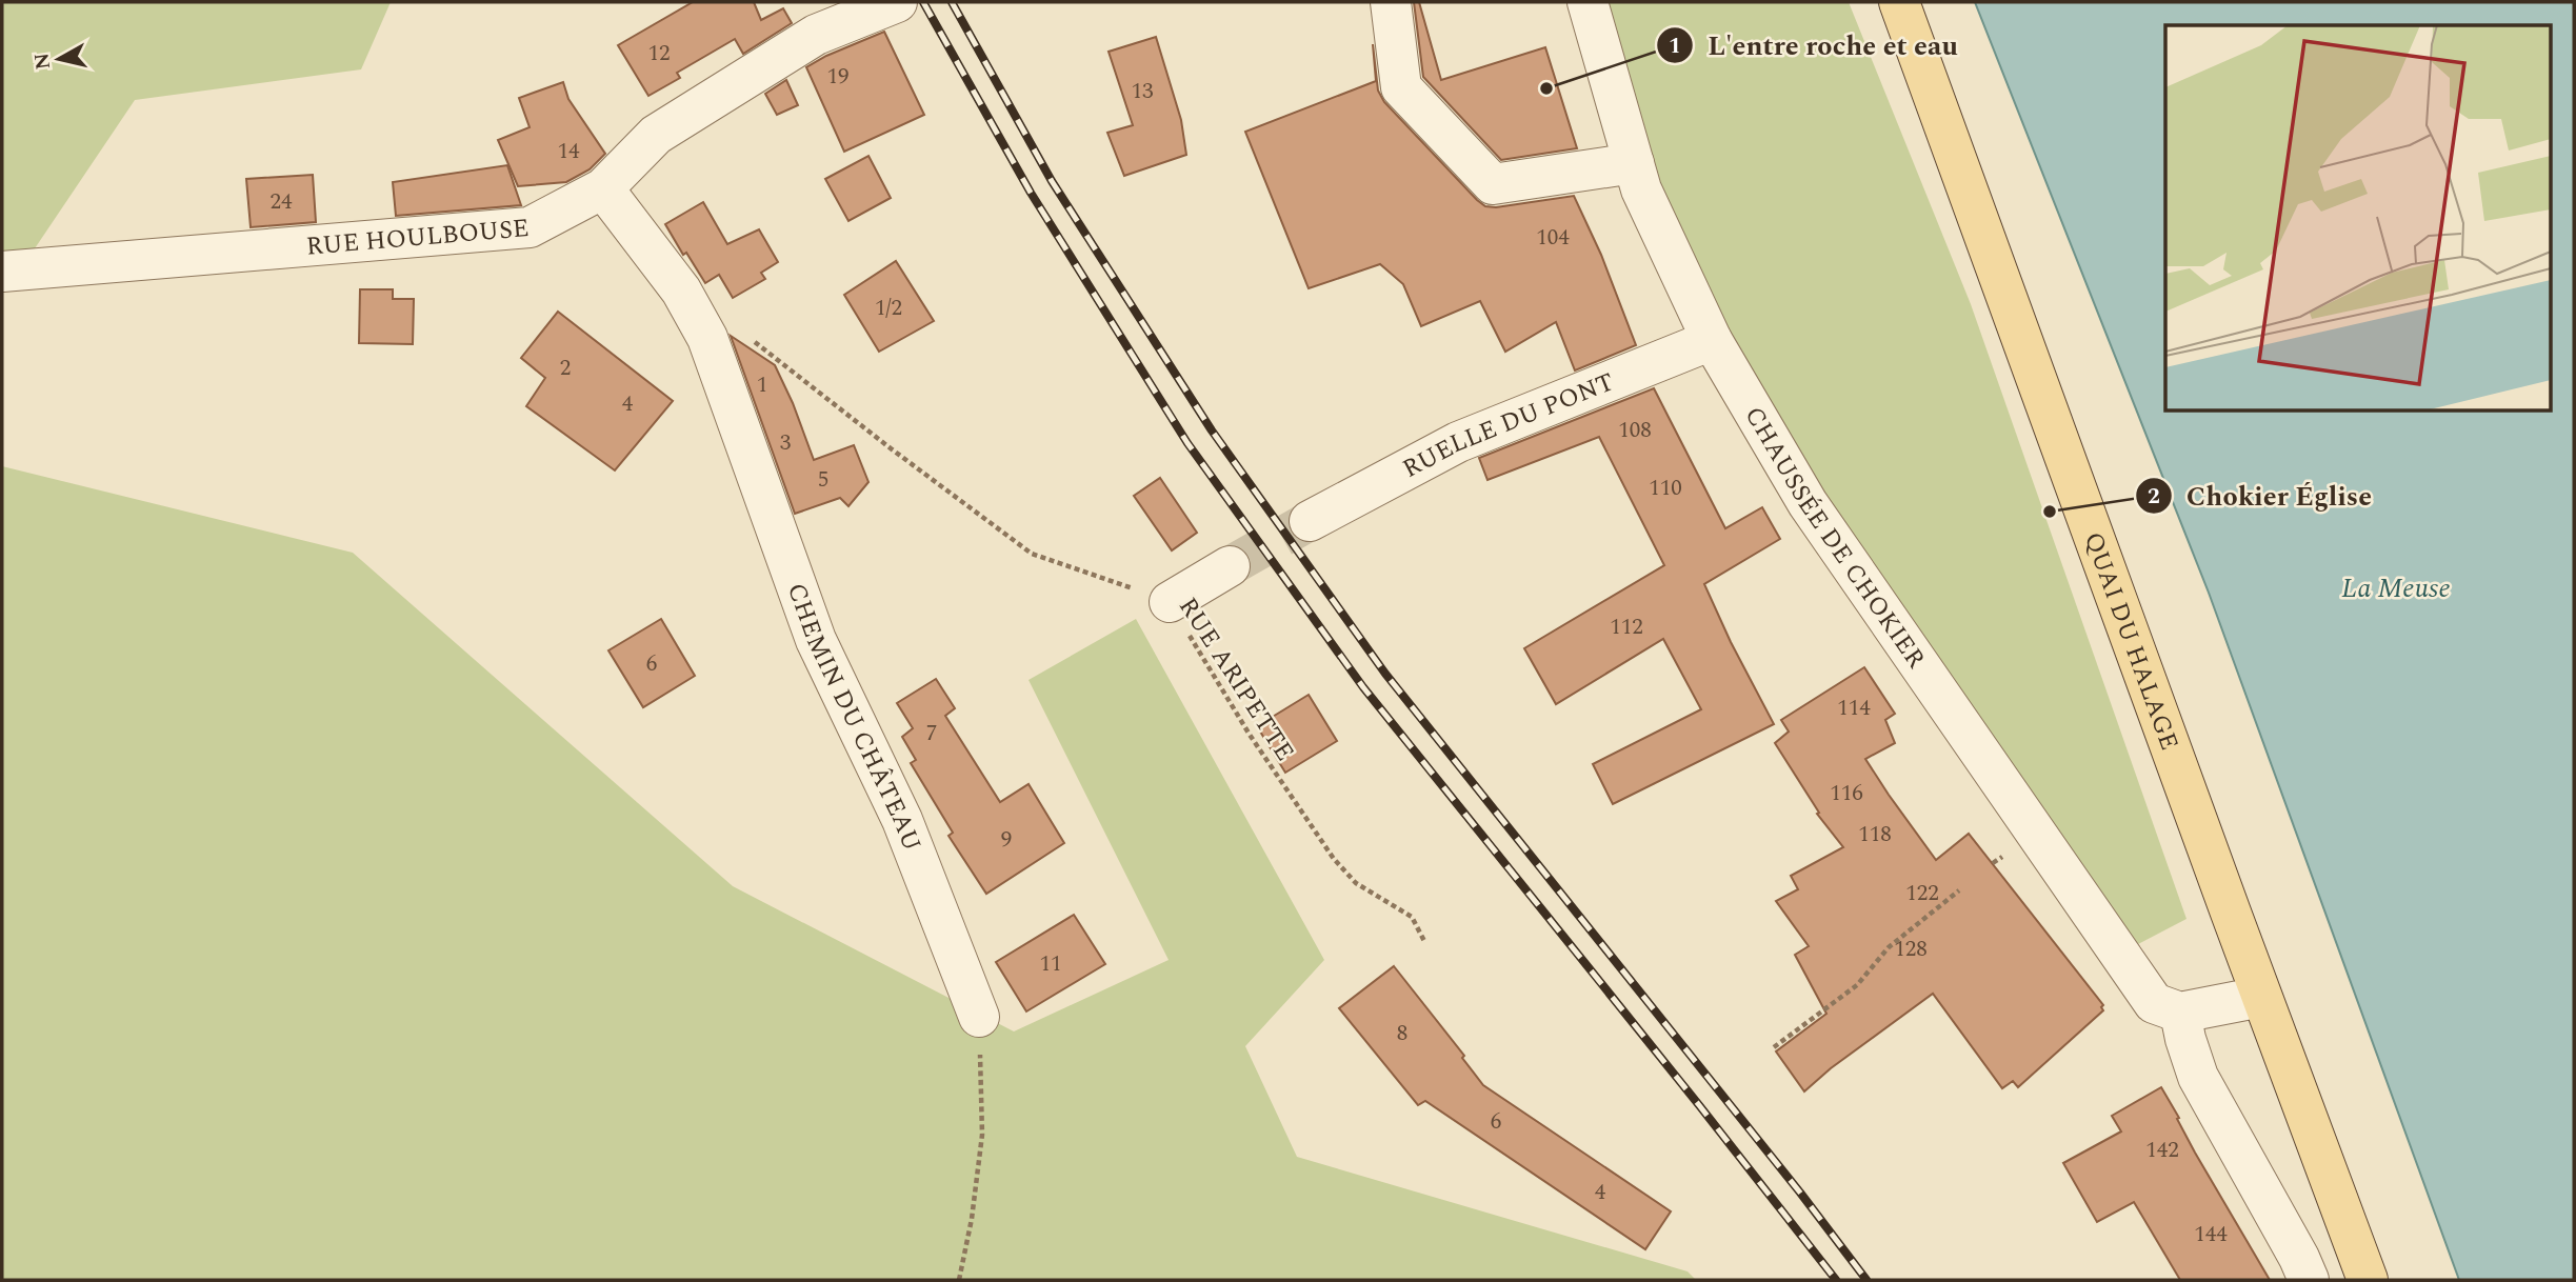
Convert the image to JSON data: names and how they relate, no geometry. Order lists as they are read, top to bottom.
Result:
{
  "streets": {
    "main road": ["QUAI DU HALAGE"],
    "street": [
      "RUE HOULBOUSE",
      "RUELLE DU PONT",
      "CHAUSSÉE DE CHOKIER",
      "CHEMIN DU CHÂTEAU"
    ],
    "path": ["RUE ARIPETTE"]
  },
  "crossings": [
    ["RUE HOULBOUSE", "CHEMIN DU CHÂTEAU"],
    ["RUELLE DU PONT", "CHAUSSÉE DE CHOKIER"],
    ["RUE ARIPETTE", "CHEMIN DU CHÂTEAU"]
  ],
  "water": ["La Meuse"],
  "places": ["L'entre roche et eau", "Chokier Église"],
  "house_numbers": [
    "12",
    "19",
    "13",
    "14",
    "24",
    "104",
    "1/2",
    "2",
    "1",
    "4",
    "108",
    "3",
    "5",
    "110",
    "112",
    "6",
    "114",
    "7",
    "116",
    "118",
    "9",
    "122",
    "128",
    "11",
    "8",
    "6",
    "142",
    "4",
    "144"
  ],
  "north": "left"
}
